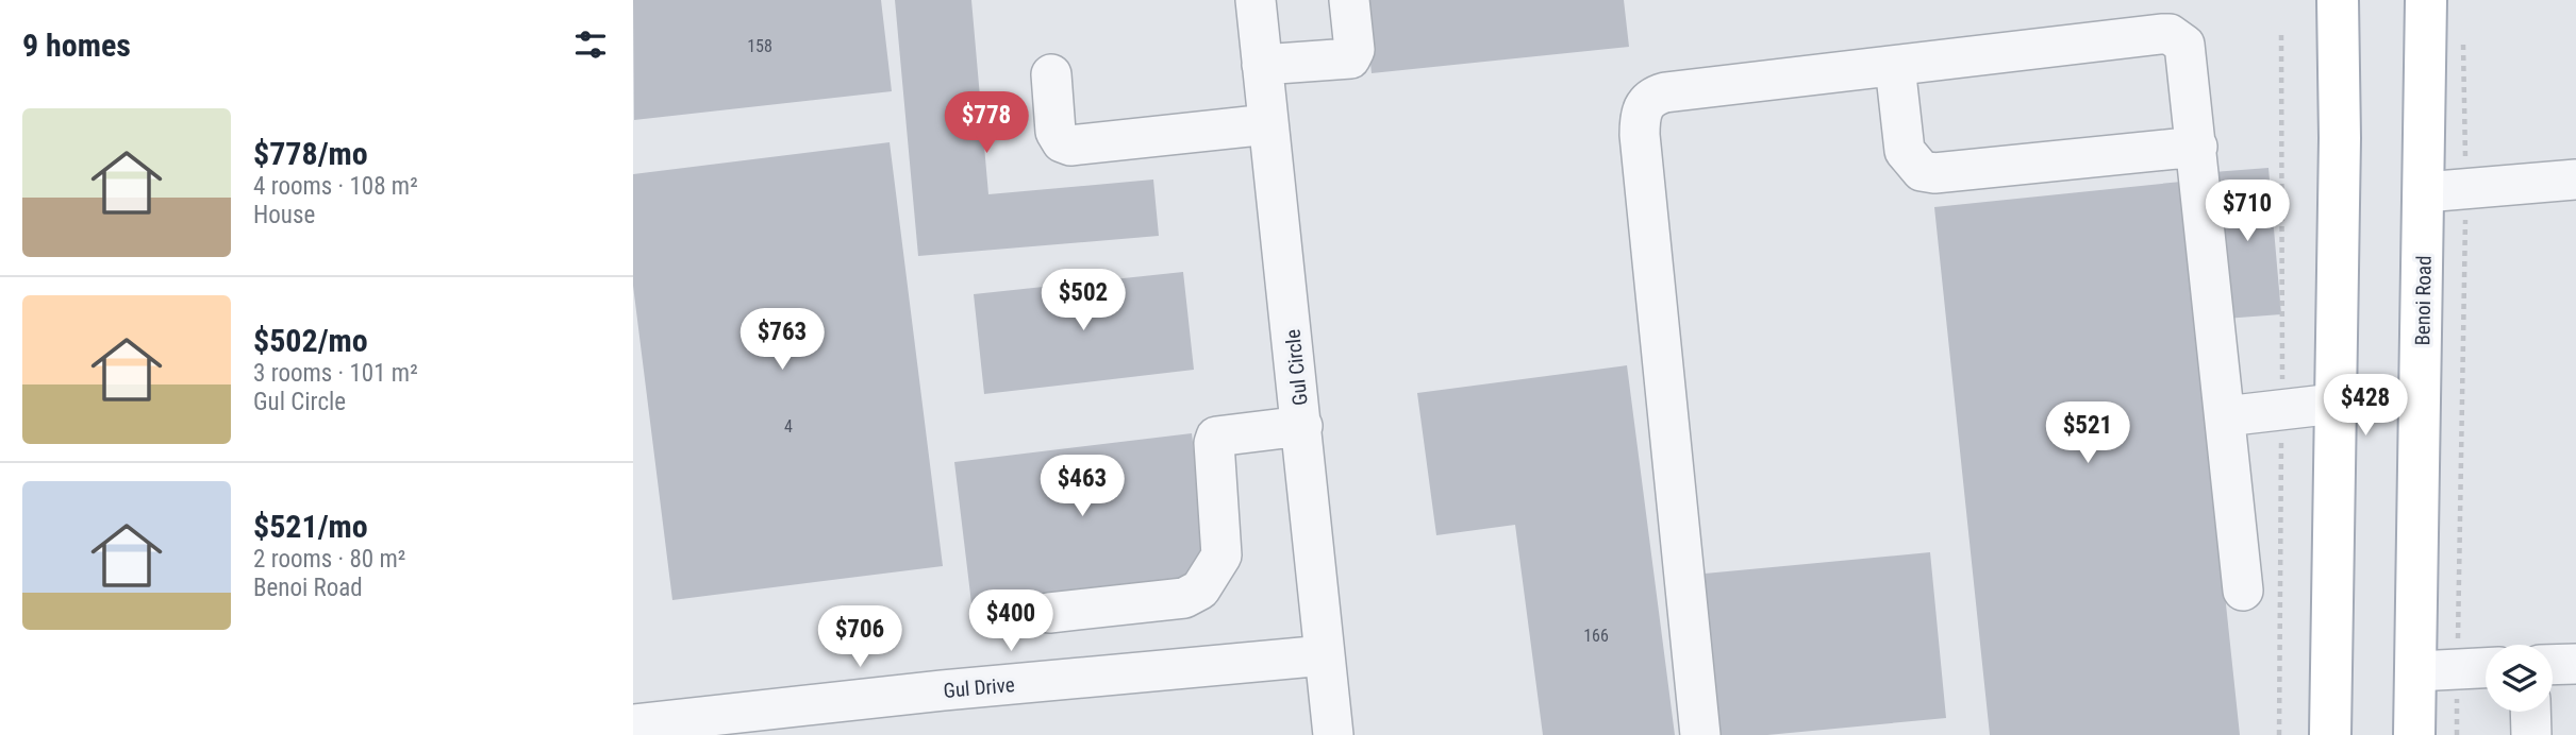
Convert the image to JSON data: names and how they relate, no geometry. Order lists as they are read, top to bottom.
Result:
{
  "streets": {
    "main road": ["Benoi Road"],
    "street": ["Gul Circle", "Gul Drive"]
  },
  "crossings": [
    ["Gul Circle", "Gul Drive"]
  ],
  "house_numbers": ["158", "4", "166"],
  "page": {
    "heading": "9 homes",
    "list": [
      {
        "name": "$778/mo",
        "note": "4 rooms · 108 m² · House"
      },
      {
        "name": "$502/mo",
        "note": "3 rooms · 101 m² · Gul Circle"
      },
      {
        "name": "$521/mo",
        "note": "2 rooms · 80 m² · Benoi Road"
      }
    ],
    "price": [
      "$778",
      "$710",
      "$502",
      "$763",
      "$428",
      "$521",
      "$463",
      "$400",
      "$706"
    ]
  }
}
